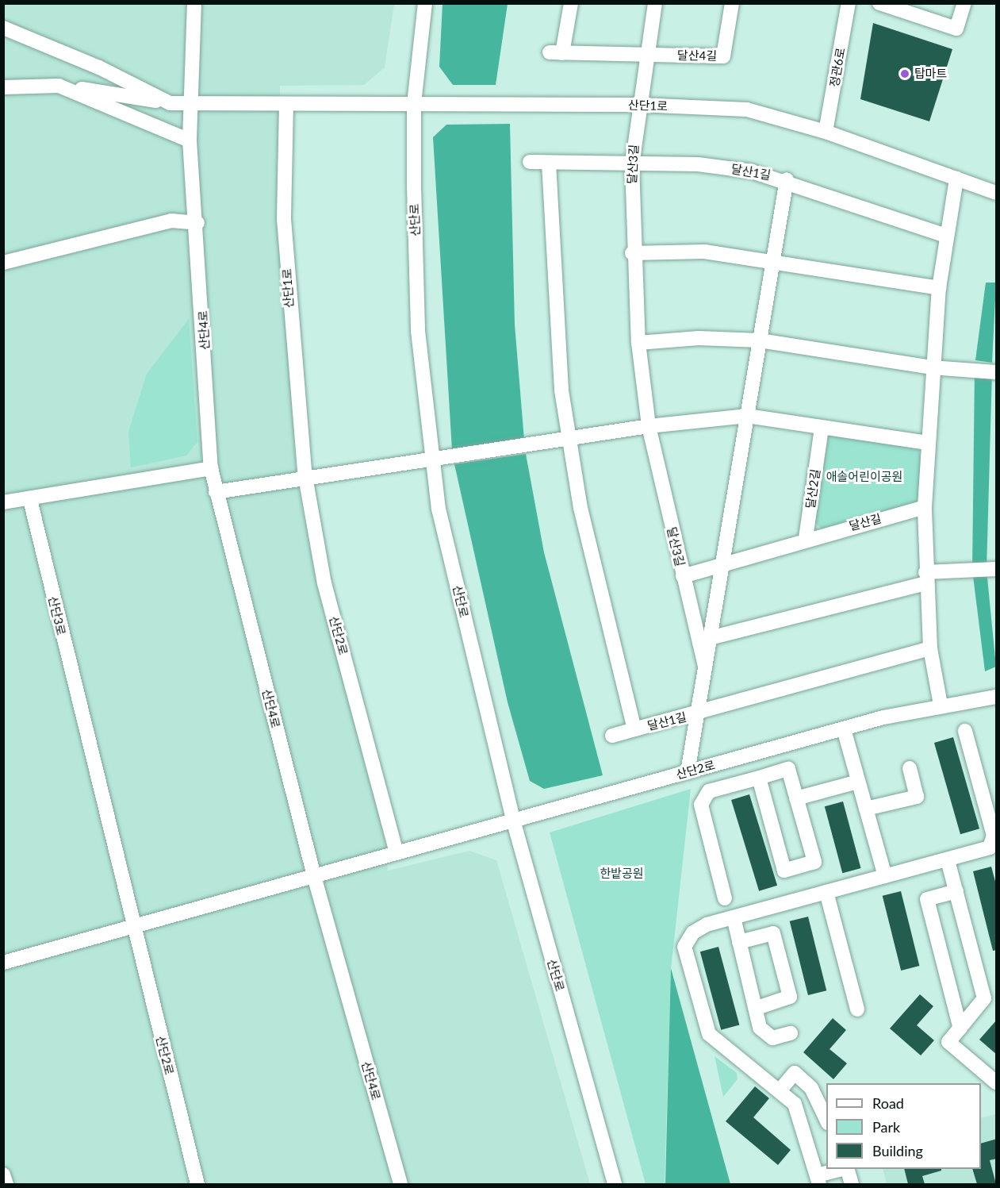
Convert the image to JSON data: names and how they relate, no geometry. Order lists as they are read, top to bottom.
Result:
{
  "streets": {
    "street": [
      "달산4길",
      "정관6로",
      "산단1로",
      "달산3길",
      "달산1길",
      "산단로",
      "산단4로",
      "달산2길",
      "달산길",
      "산단3로",
      "산단2로"
    ]
  },
  "crossings": [
    ["달산4길", "달산3길"],
    ["정관6로", "산단1로"],
    ["산단1로", "달산3길"],
    ["산단1로", "산단로"],
    ["산단1로", "산단4로"],
    ["산단1로", "산단2로"],
    ["달산3길", "달산1길"],
    ["산단로", "산단2로"],
    ["산단4로", "산단2로"],
    ["달산2길", "달산길"],
    ["산단3로", "산단2로"]
  ],
  "parks": ["애솔어린이공원", "한밭공원"],
  "places": ["탑마트"],
  "legend": ["Road", "Park", "Building"]
}
